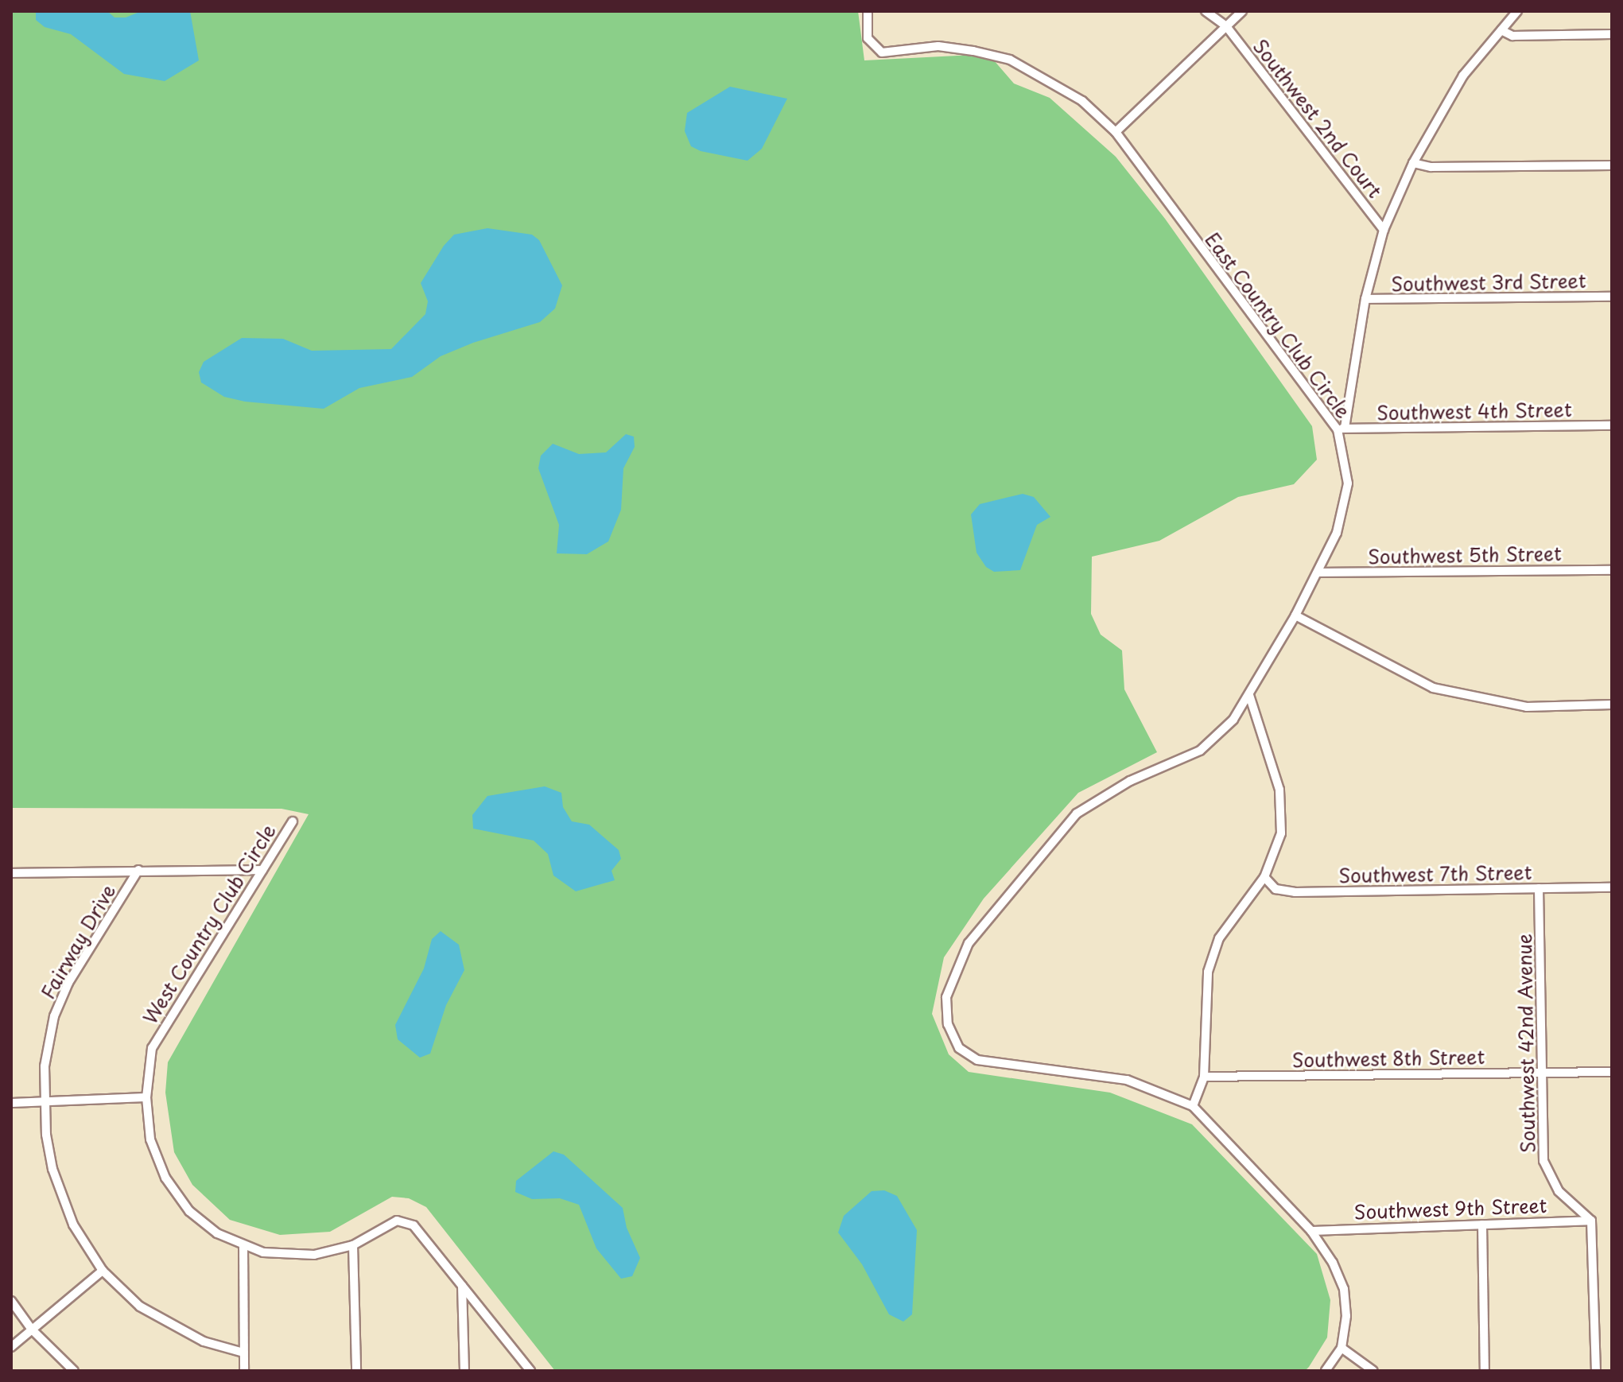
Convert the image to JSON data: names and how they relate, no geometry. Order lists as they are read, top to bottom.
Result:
{
  "streets": {
    "street": [
      "Southwest 2nd Court",
      "Southwest 3rd Street",
      "East Country Club Circle",
      "Southwest 4th Street",
      "Southwest 5th Street",
      "Southwest 7th Street",
      "West Country Club Circle",
      "Fairway Drive",
      "Southwest 42nd Avenue",
      "Southwest 8th Street",
      "Southwest 9th Street"
    ]
  },
  "crossings": [
    ["East Country Club Circle", "Southwest 4th Street"],
    ["East Country Club Circle", "Southwest 5th Street"],
    ["East Country Club Circle", "Southwest 9th Street"],
    ["Southwest 7th Street", "Southwest 42nd Avenue"],
    ["Southwest 42nd Avenue", "Southwest 8th Street"],
    ["Southwest 42nd Avenue", "Southwest 9th Street"]
  ]
}
